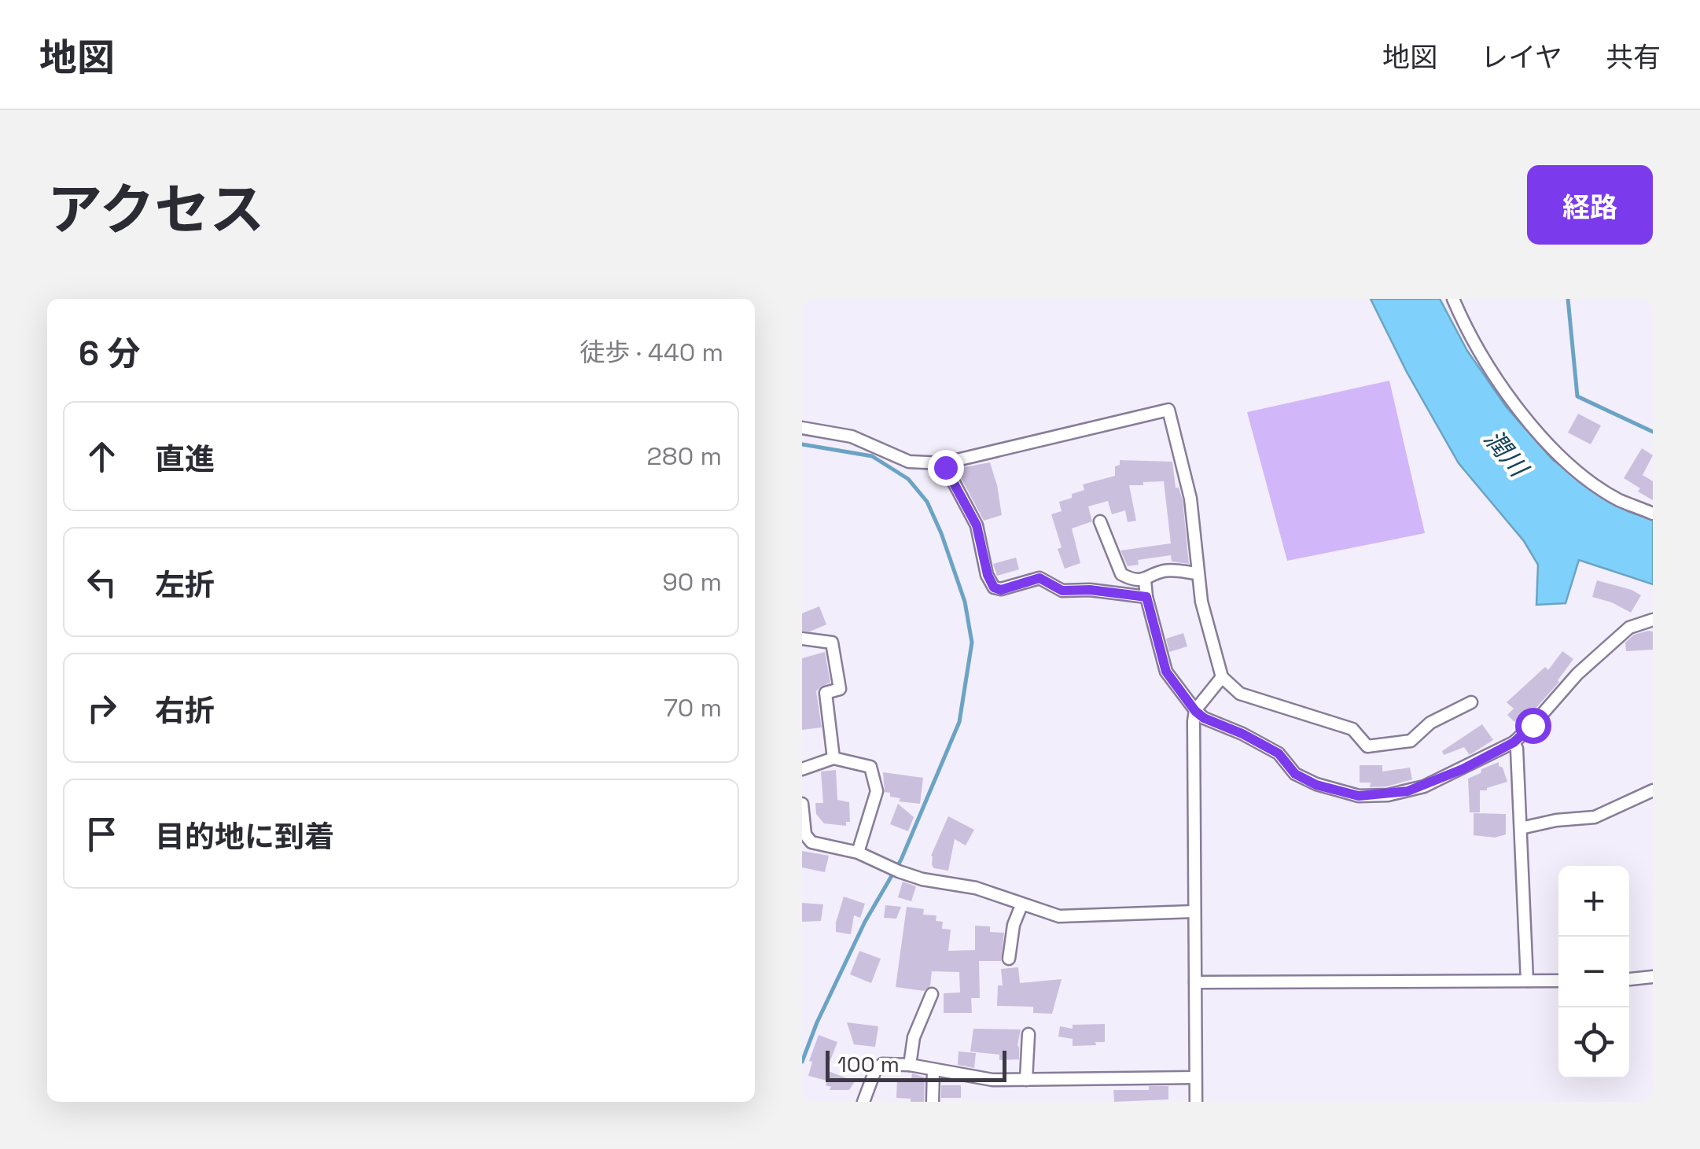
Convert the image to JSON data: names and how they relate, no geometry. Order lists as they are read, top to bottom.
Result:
{
  "water": ["潤川"],
  "scale_bar": "100 m",
  "page": {
    "header": "地図",
    "nav": ["地図", "レイヤ", "共有"],
    "title": "アクセス",
    "buttons": "経路",
    "heading": ["6 分", "徒歩 · 440 m"],
    "list": [
      ["直進", "280 m"],
      ["左折", "90 m"],
      ["右折", "70 m"],
      "目的地に到着"
    ],
    "map_buttons": ["+", "−"],
    "scale": "100 m"
  }
}
